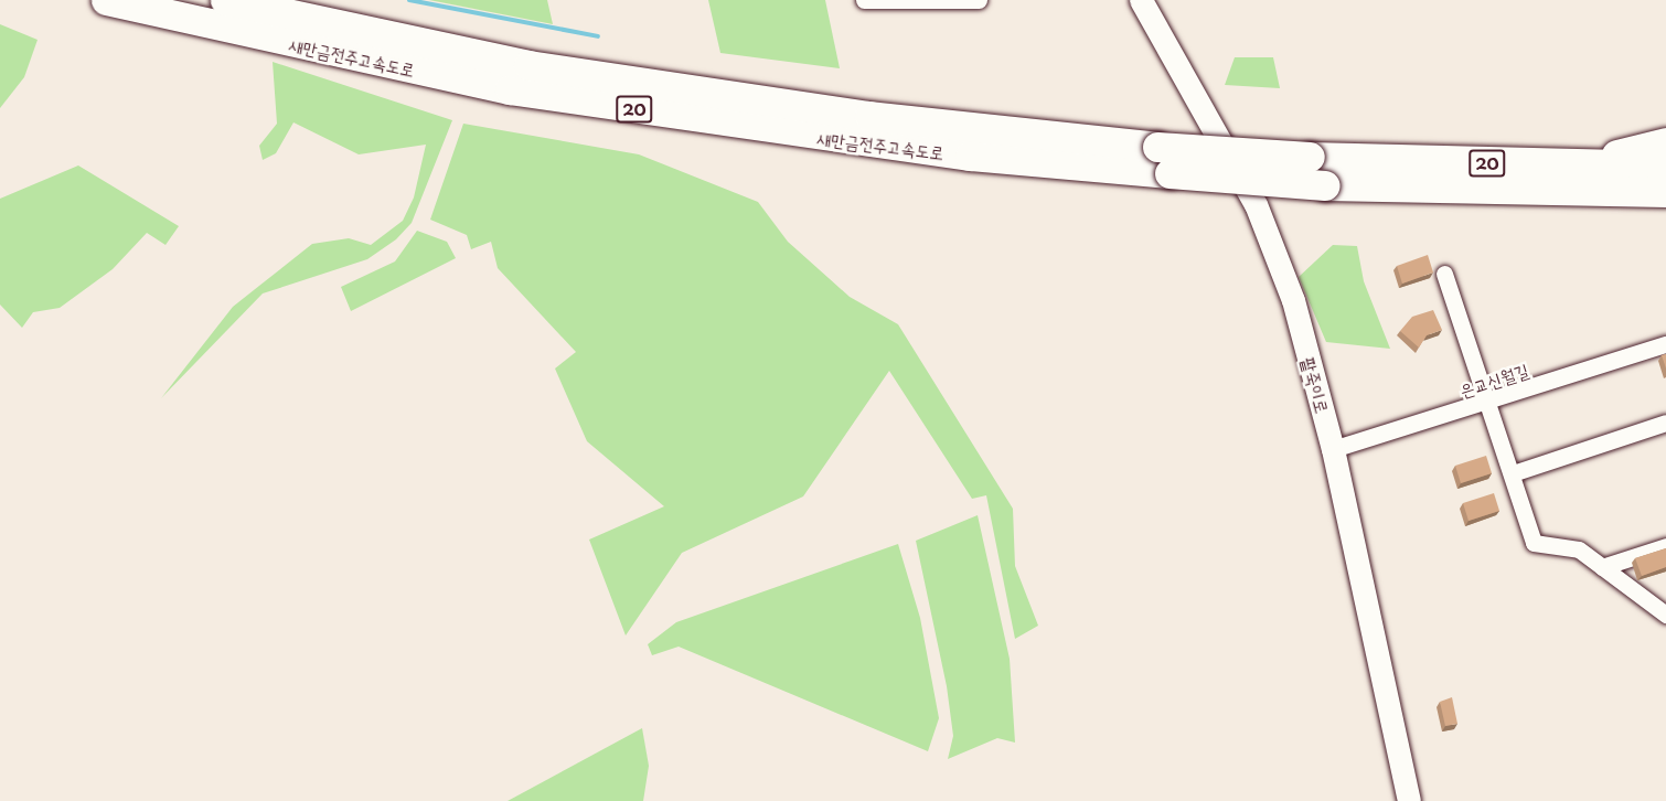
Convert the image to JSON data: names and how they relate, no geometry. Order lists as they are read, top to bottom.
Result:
{
  "streets": {
    "highway": ["새만금전주고속도로", "20"],
    "street": ["은교신월길", "팥죽이로"]
  },
  "crossings": [
    ["은교신월길", "팥죽이로"]
  ]
}
